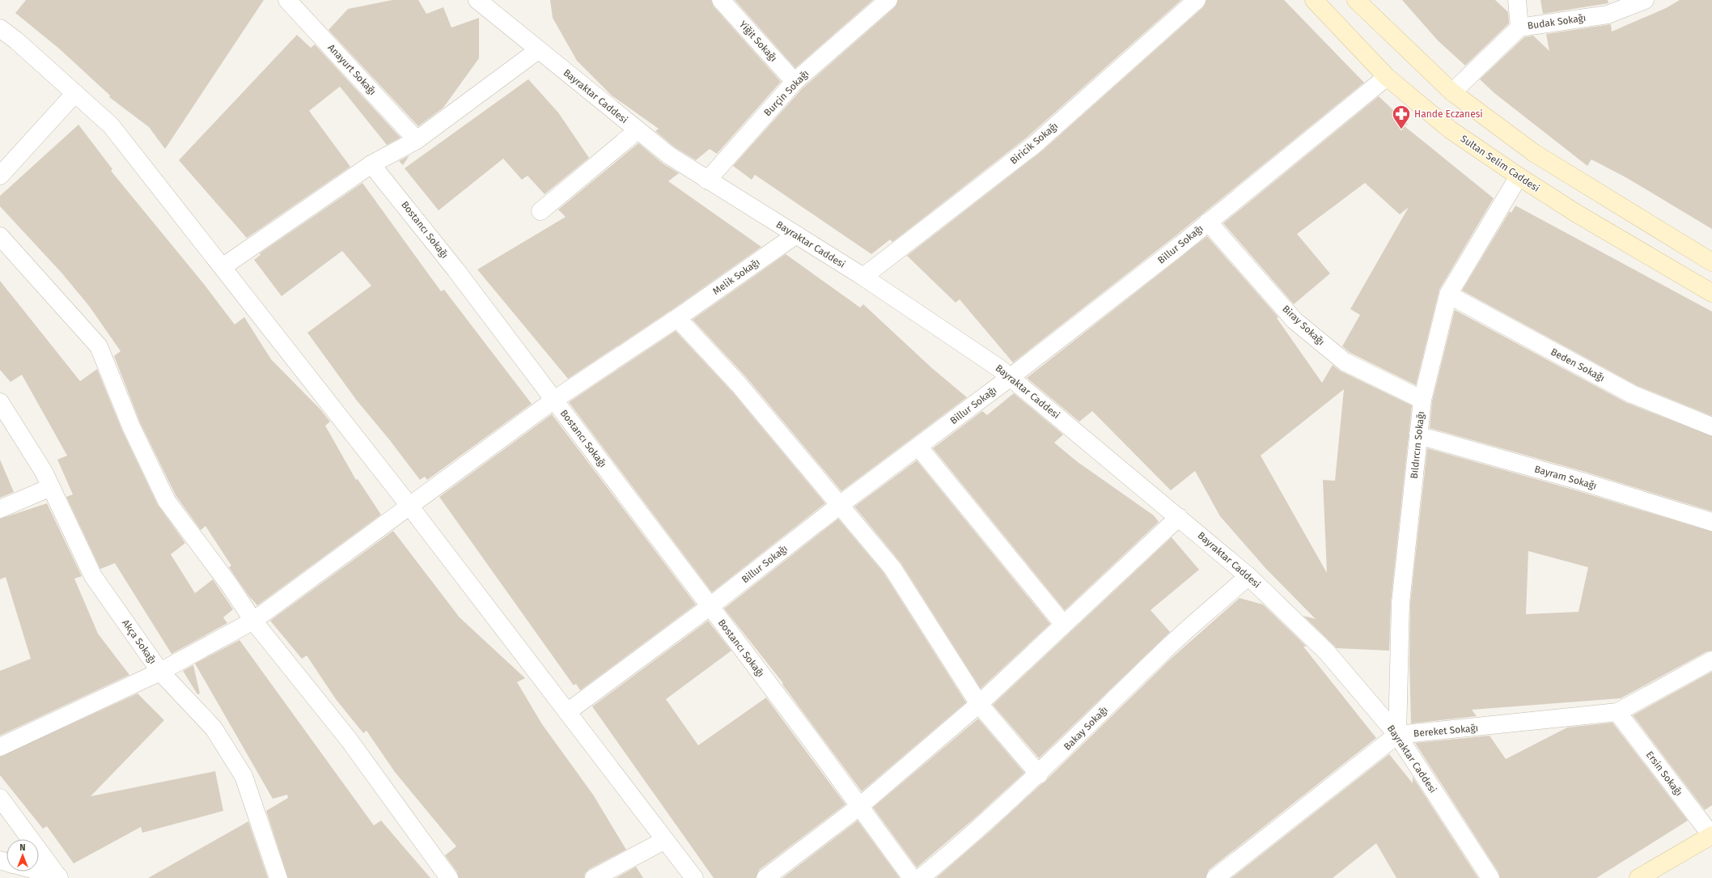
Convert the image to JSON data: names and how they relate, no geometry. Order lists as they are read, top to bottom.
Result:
{
  "streets": {
    "main road": ["Sultan Selim Caddesi"],
    "street": [
      "Budak Sokağı",
      "Yiğit Sokağı",
      "Anayurt Sokağı",
      "Burçin Sokağı",
      "Bayraktar Caddesi",
      "Biricik Sokağı",
      "Bostancı Sokağı",
      "Billur Sokağı",
      "Melik Sokağı",
      "Biray Sokağı",
      "Beden Sokağı",
      "Bıldırcın Sokağı",
      "Bayram Sokağı",
      "Akça Sokağı",
      "Bakay Sokağı",
      "Bereket Sokağı",
      "Ersin Sokağı"
    ]
  },
  "crossings": [
    ["Yiğit Sokağı", "Burçin Sokağı"],
    ["Burçin Sokağı", "Bayraktar Caddesi"],
    ["Bayraktar Caddesi", "Biricik Sokağı"],
    ["Bayraktar Caddesi", "Billur Sokağı"],
    ["Bayraktar Caddesi", "Melik Sokağı"],
    ["Bayraktar Caddesi", "Bıldırcın Sokağı"],
    ["Bayraktar Caddesi", "Bakay Sokağı"],
    ["Bayraktar Caddesi", "Bereket Sokağı"],
    ["Sultan Selim Caddesi", "Billur Sokağı"],
    ["Sultan Selim Caddesi", "Bıldırcın Sokağı"],
    ["Bostancı Sokağı", "Billur Sokağı"],
    ["Bostancı Sokağı", "Melik Sokağı"],
    ["Billur Sokağı", "Biray Sokağı"],
    ["Melik Sokağı", "Akça Sokağı"],
    ["Biray Sokağı", "Bıldırcın Sokağı"],
    ["Beden Sokağı", "Bıldırcın Sokağı"],
    ["Bıldırcın Sokağı", "Bayram Sokağı"],
    ["Bıldırcın Sokağı", "Bereket Sokağı"],
    ["Bereket Sokağı", "Ersin Sokağı"]
  ],
  "places": {
    "pharmacy": ["Hande Eczanesi"]
  },
  "north": "top"
}
